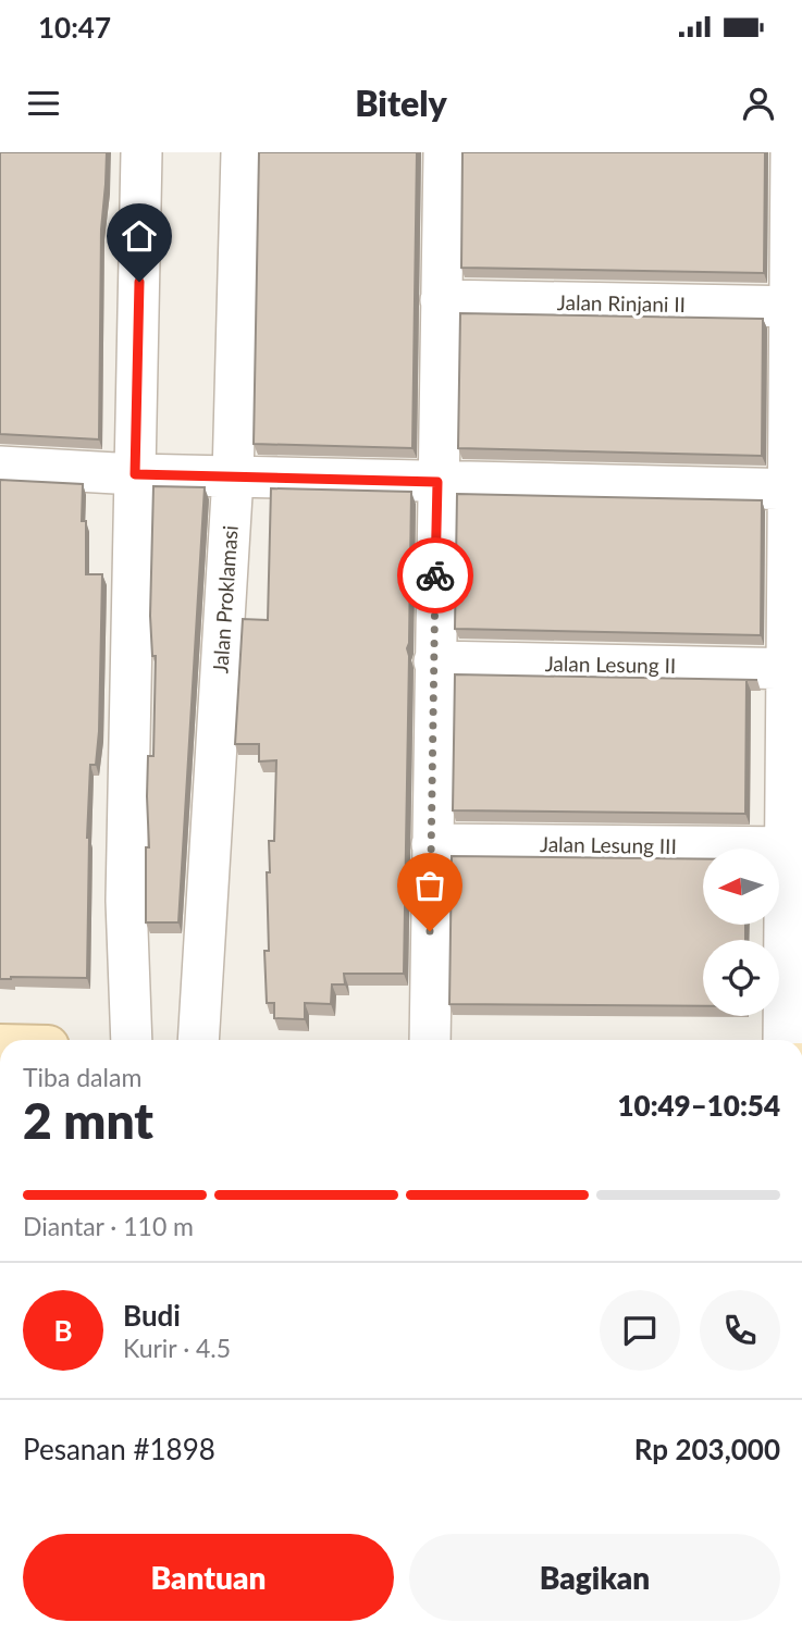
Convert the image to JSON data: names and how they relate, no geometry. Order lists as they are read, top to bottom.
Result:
{
  "streets": {
    "street": [
      "Jalan Rinjani II",
      "Jalan Proklamasi",
      "Jalan Lesung II",
      "Jalan Lesung III"
    ]
  },
  "north": "left",
  "page": {
    "status": "10:47",
    "header": "Bitely",
    "heading": ["2 mnt", "Tiba dalam", "10:49–10:54"],
    "panel": [
      "Budi",
      "Kurir · 4.5",
      "Pesanan #1898",
      "Rp 203,000"
    ],
    "bar": "Diantar · 110 m",
    "round": "B",
    "buttons": ["Bantuan", "Bagikan"]
  }
}
